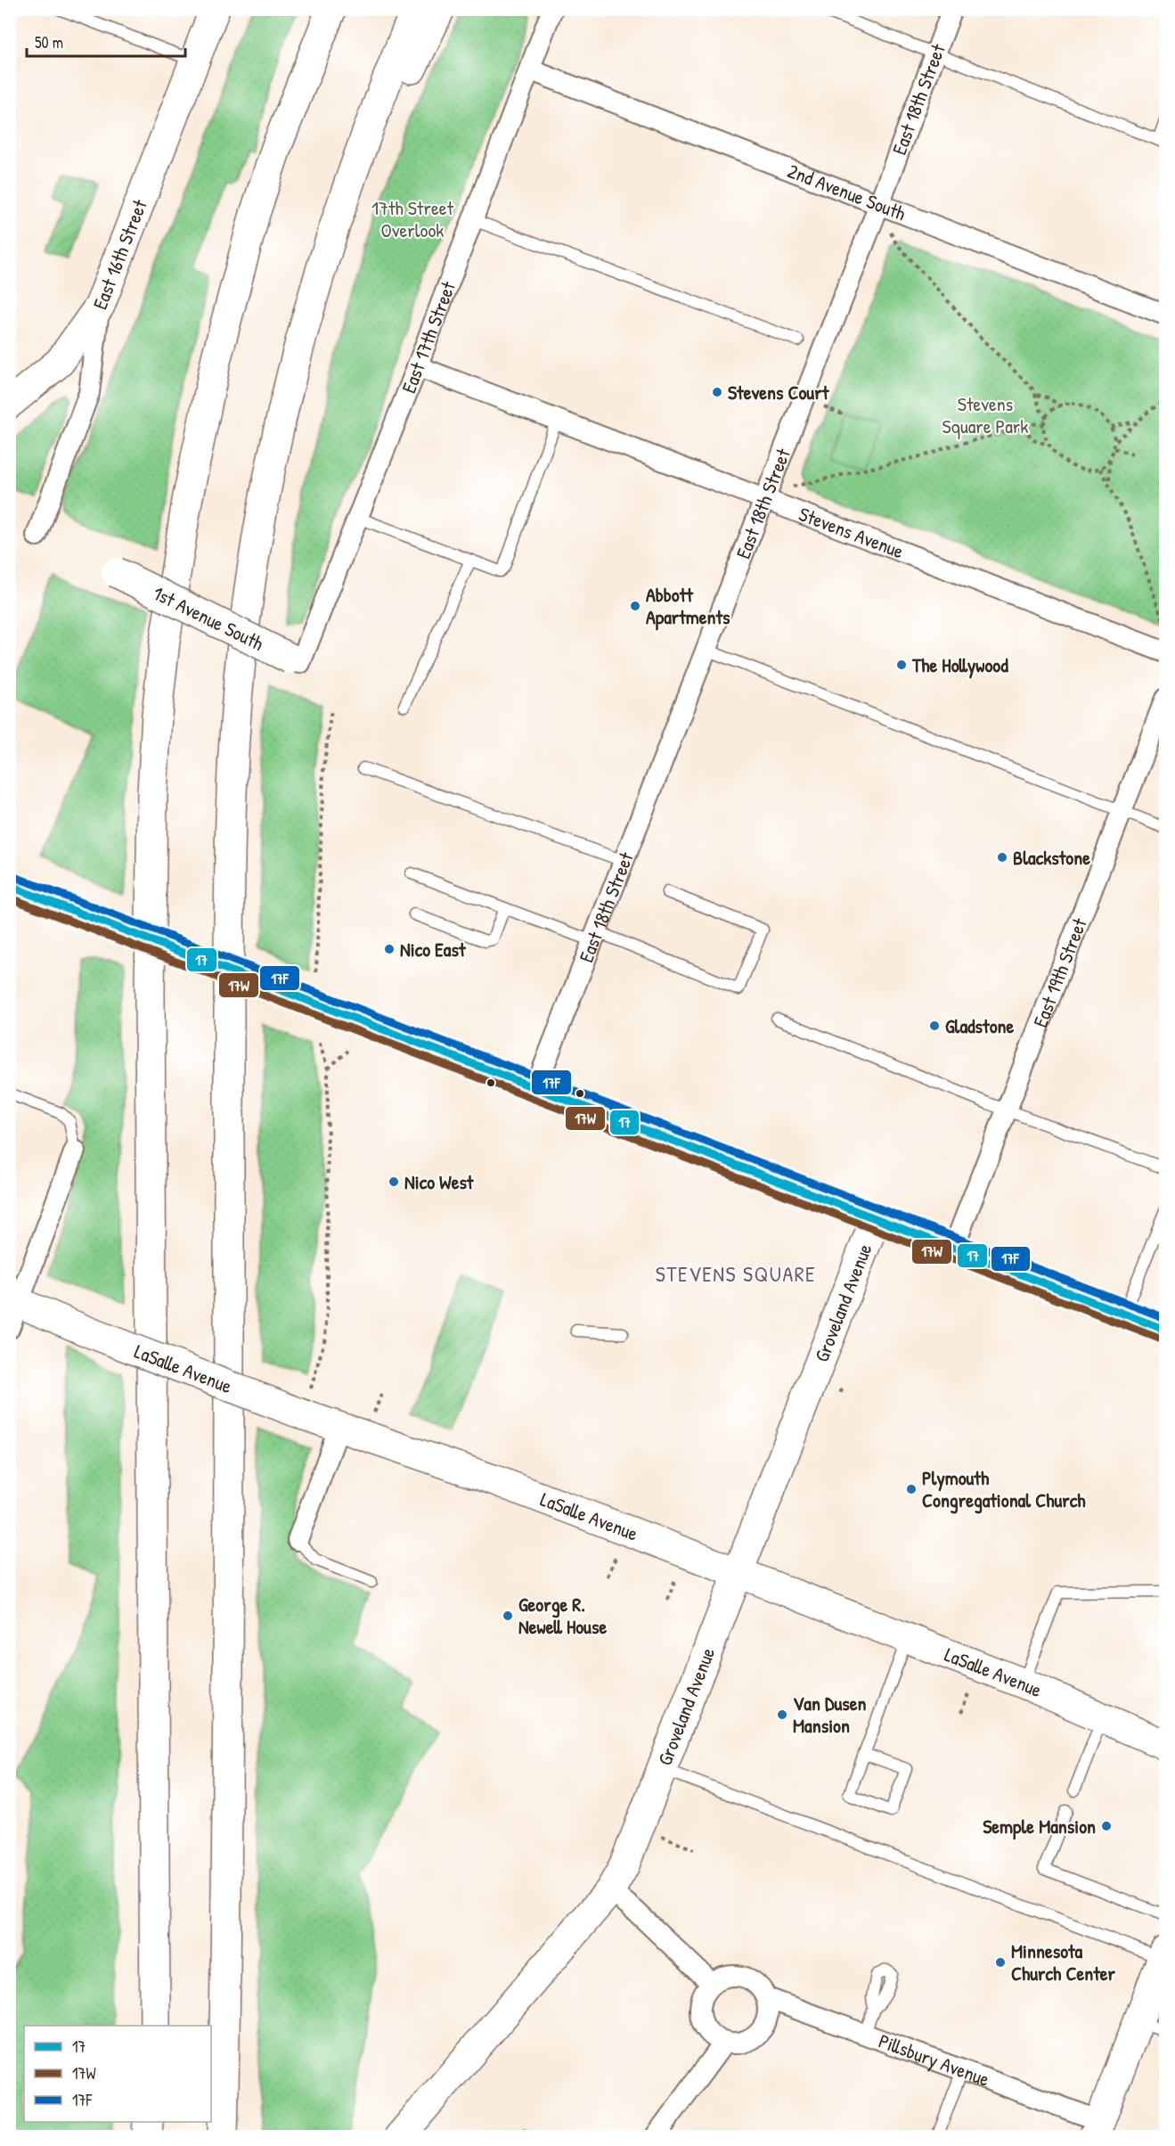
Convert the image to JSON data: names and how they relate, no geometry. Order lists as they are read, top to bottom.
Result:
{
  "streets": {
    "main road": [
      "East 16th Street",
      "1st Avenue South",
      "Groveland Avenue",
      "LaSalle Avenue"
    ],
    "street": [
      "East 18th Street",
      "2nd Avenue South",
      "East 17th Street",
      "Stevens Avenue",
      "East 19th Street",
      "Pillsbury Avenue"
    ]
  },
  "crossings": [
    ["East 18th Street", "2nd Avenue South"],
    ["East 18th Street", "Stevens Avenue"],
    ["2nd Avenue South", "East 17th Street"],
    ["East 17th Street", "Stevens Avenue"],
    ["East 17th Street", "1st Avenue South"],
    ["Groveland Avenue", "LaSalle Avenue"]
  ],
  "districts": ["STEVENS SQUARE"],
  "parks": ["17th Street Overlook", "Stevens Square Park"],
  "places": [
    "Stevens Court",
    "Abbott Apartments",
    "The Hollywood",
    "Blackstone",
    "Nico East",
    "Gladstone",
    "Nico West",
    "Plymouth Congregational Church",
    "George R. Newell House",
    "Van Dusen Mansion",
    "Semple Mansion",
    "Minnesota Church Center"
  ],
  "lines": ["transit line 17F", "transit line 17", "transit line 17W"],
  "legend": ["17", "17W", "17F"],
  "scale_bar": "50 m"
}
